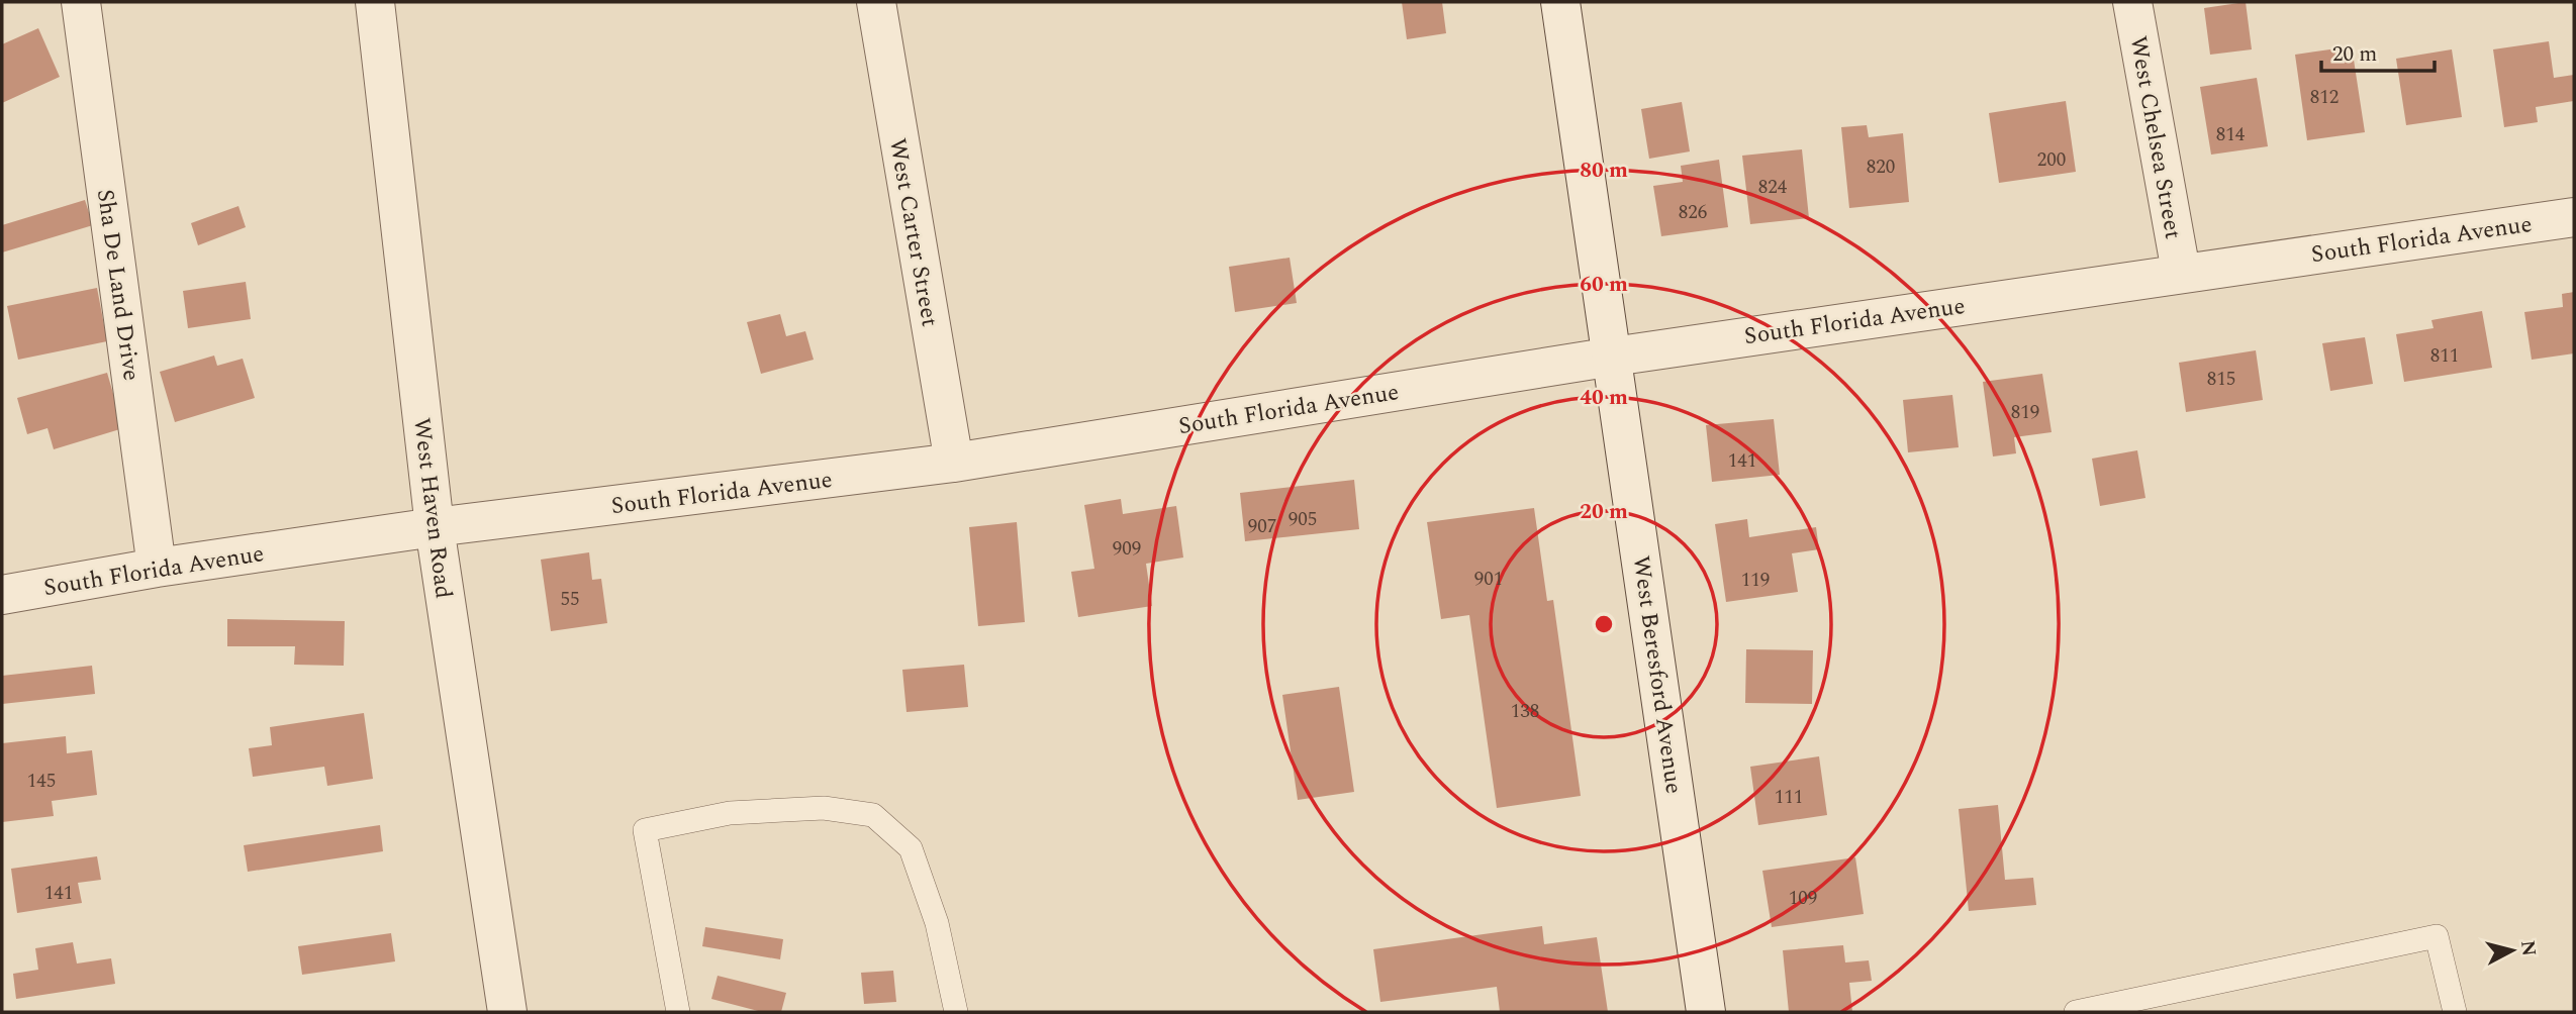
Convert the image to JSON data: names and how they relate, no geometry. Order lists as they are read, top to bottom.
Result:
{
  "streets": {
    "street": [
      "West Chelsea Street",
      "West Carter Street",
      "South Florida Avenue",
      "Sha De Land Drive",
      "West Haven Road",
      "West Beresford Avenue"
    ]
  },
  "crossings": [
    ["West Chelsea Street", "South Florida Avenue"],
    ["West Carter Street", "South Florida Avenue"],
    ["South Florida Avenue", "Sha De Land Drive"],
    ["South Florida Avenue", "West Haven Road"],
    ["South Florida Avenue", "West Beresford Avenue"]
  ],
  "house_numbers": [
    "812",
    "814",
    "200",
    "820",
    "824",
    "826",
    "811",
    "815",
    "819",
    "141",
    "905",
    "907",
    "909",
    "901",
    "119",
    "55",
    "138",
    "145",
    "111",
    "141",
    "109"
  ],
  "scale_bar": "20 m",
  "north": "right",
  "rings": [
    "80 m",
    "60 m",
    "40 m",
    "20 m"
  ]
}
